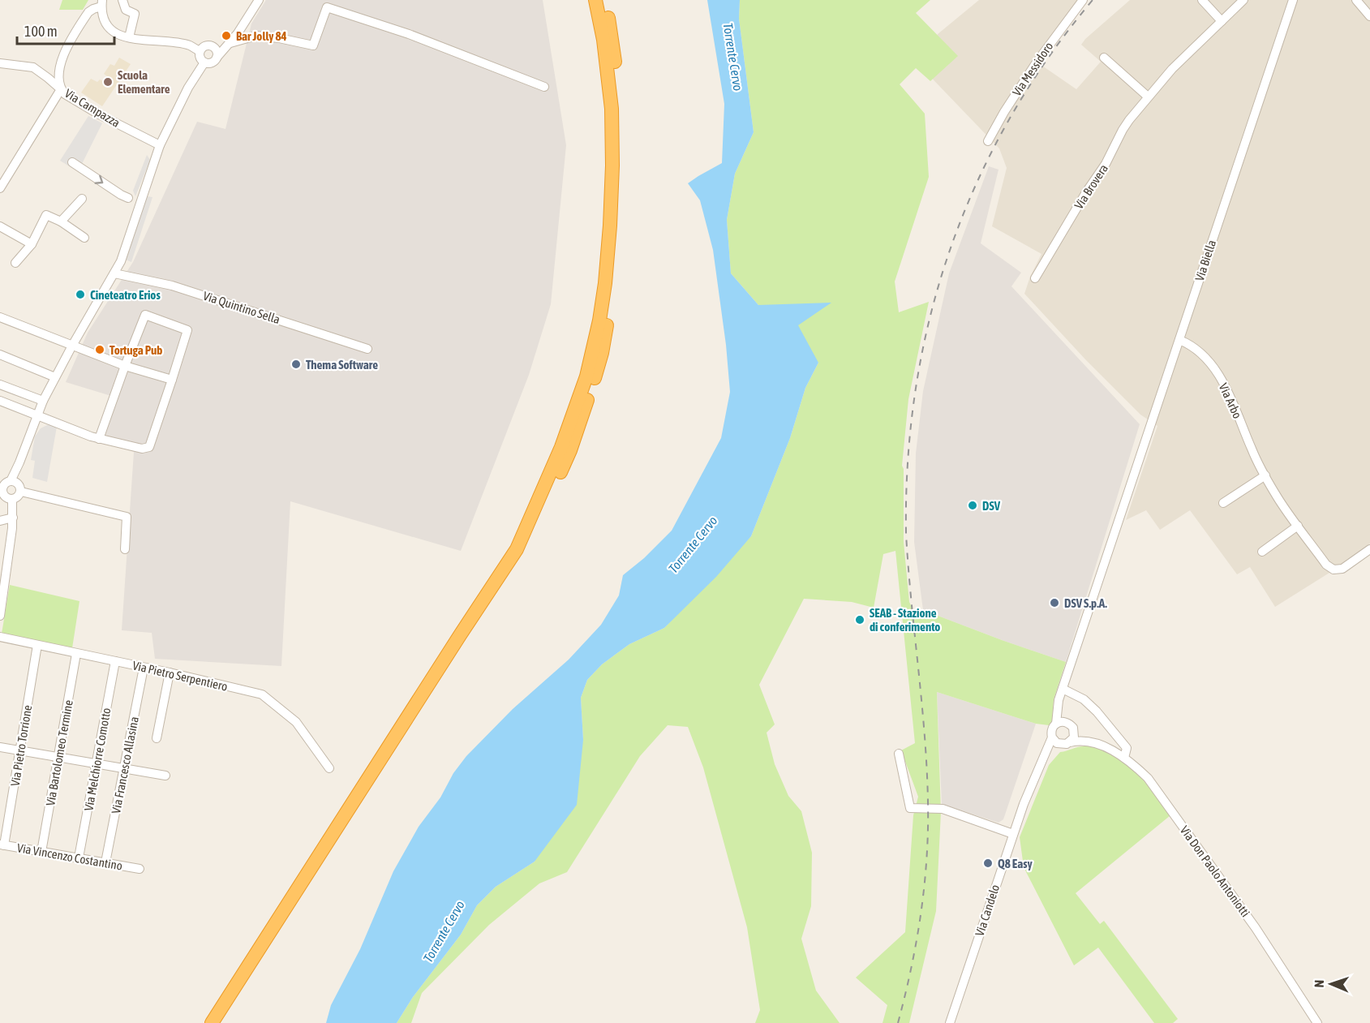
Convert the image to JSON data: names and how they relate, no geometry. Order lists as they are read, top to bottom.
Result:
{
  "streets": {
    "street": [
      "Via Messidoro",
      "Via Campazza",
      "Via Brovera",
      "Via Biella",
      "Via Quintino Sella",
      "Via Arbo",
      "Via Pietro Serpentiero",
      "Via Pietro Torrione",
      "Via Bartolomeo Termine",
      "Via Melchiorre Comotto",
      "Via Francesco Allasina",
      "Via Vincenzo Costantino",
      "Via Don Paolo Antoniotti",
      "Via Candelo"
    ]
  },
  "crossings": [
    ["Via Biella", "Via Arbo"],
    ["Via Pietro Serpentiero", "Via Pietro Torrione"],
    ["Via Pietro Serpentiero", "Via Bartolomeo Termine"],
    ["Via Pietro Serpentiero", "Via Melchiorre Comotto"],
    ["Via Pietro Serpentiero", "Via Francesco Allasina"],
    ["Via Pietro Torrione", "Via Vincenzo Costantino"],
    ["Via Bartolomeo Termine", "Via Vincenzo Costantino"],
    ["Via Melchiorre Comotto", "Via Vincenzo Costantino"],
    ["Via Francesco Allasina", "Via Vincenzo Costantino"],
    ["Via Don Paolo Antoniotti", "Via Candelo"]
  ],
  "water": ["Torrente Cervo"],
  "places": [
    "Bar Jolly 84",
    "Scuola Elementare",
    "Cineteatro Erios",
    "Tortuga Pub",
    "Thema Software",
    "DSV",
    "DSV S.p.A.",
    "SEAB - Stazione di conferimento",
    "Q8 Easy"
  ],
  "scale_bar": "100 m",
  "north": "left"
}
